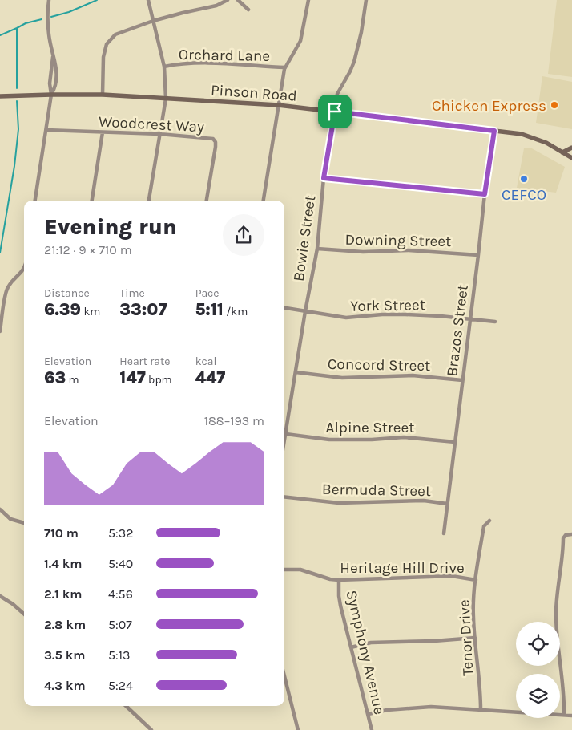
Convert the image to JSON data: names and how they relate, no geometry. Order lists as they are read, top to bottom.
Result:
{
  "streets": {
    "main road": ["Pinson Road"],
    "street": [
      "Orchard Lane",
      "Woodcrest Way",
      "Bowie Street",
      "Downing Street",
      "York Street",
      "Brazos Street",
      "Concord Street",
      "Alpine Street",
      "Bermuda Street",
      "Heritage Hill Drive",
      "Tenor Drive",
      "Symphony Avenue"
    ]
  },
  "crossings": [
    ["Pinson Road", "Bowie Street"],
    ["Pinson Road", "Brazos Street"],
    ["Bowie Street", "Downing Street"],
    ["Bowie Street", "York Street"],
    ["Bowie Street", "Concord Street"],
    ["Bowie Street", "Alpine Street"],
    ["Downing Street", "Brazos Street"],
    ["York Street", "Brazos Street"],
    ["Brazos Street", "Concord Street"],
    ["Brazos Street", "Alpine Street"],
    ["Brazos Street", "Bermuda Street"],
    ["Heritage Hill Drive", "Tenor Drive"],
    ["Heritage Hill Drive", "Symphony Avenue"]
  ],
  "places": ["Chicken Express", "CEFCO"],
  "page": {
    "heading": ["Evening run", "21:12 · 9 × 710 m"],
    "stats": [
      ["Distance", "6.39 km"],
      ["Time", "33:07"],
      ["Pace", "5:11 /km"],
      ["Elevation", "63 m"],
      ["Heart rate", "147 bpm"],
      ["kcal", "447"]
    ],
    "chart": ["Elevation", "188–193 m"],
    "list": [
      {
        "name": "710 m",
        "note": "5:32"
      },
      {
        "name": "1.4 km",
        "note": "5:40"
      },
      {
        "name": "2.1 km",
        "note": "4:56"
      },
      {
        "name": "2.8 km",
        "note": "5:07"
      },
      {
        "name": "3.5 km",
        "note": "5:13"
      },
      {
        "name": "4.3 km",
        "note": "5:24"
      }
    ]
  }
}
